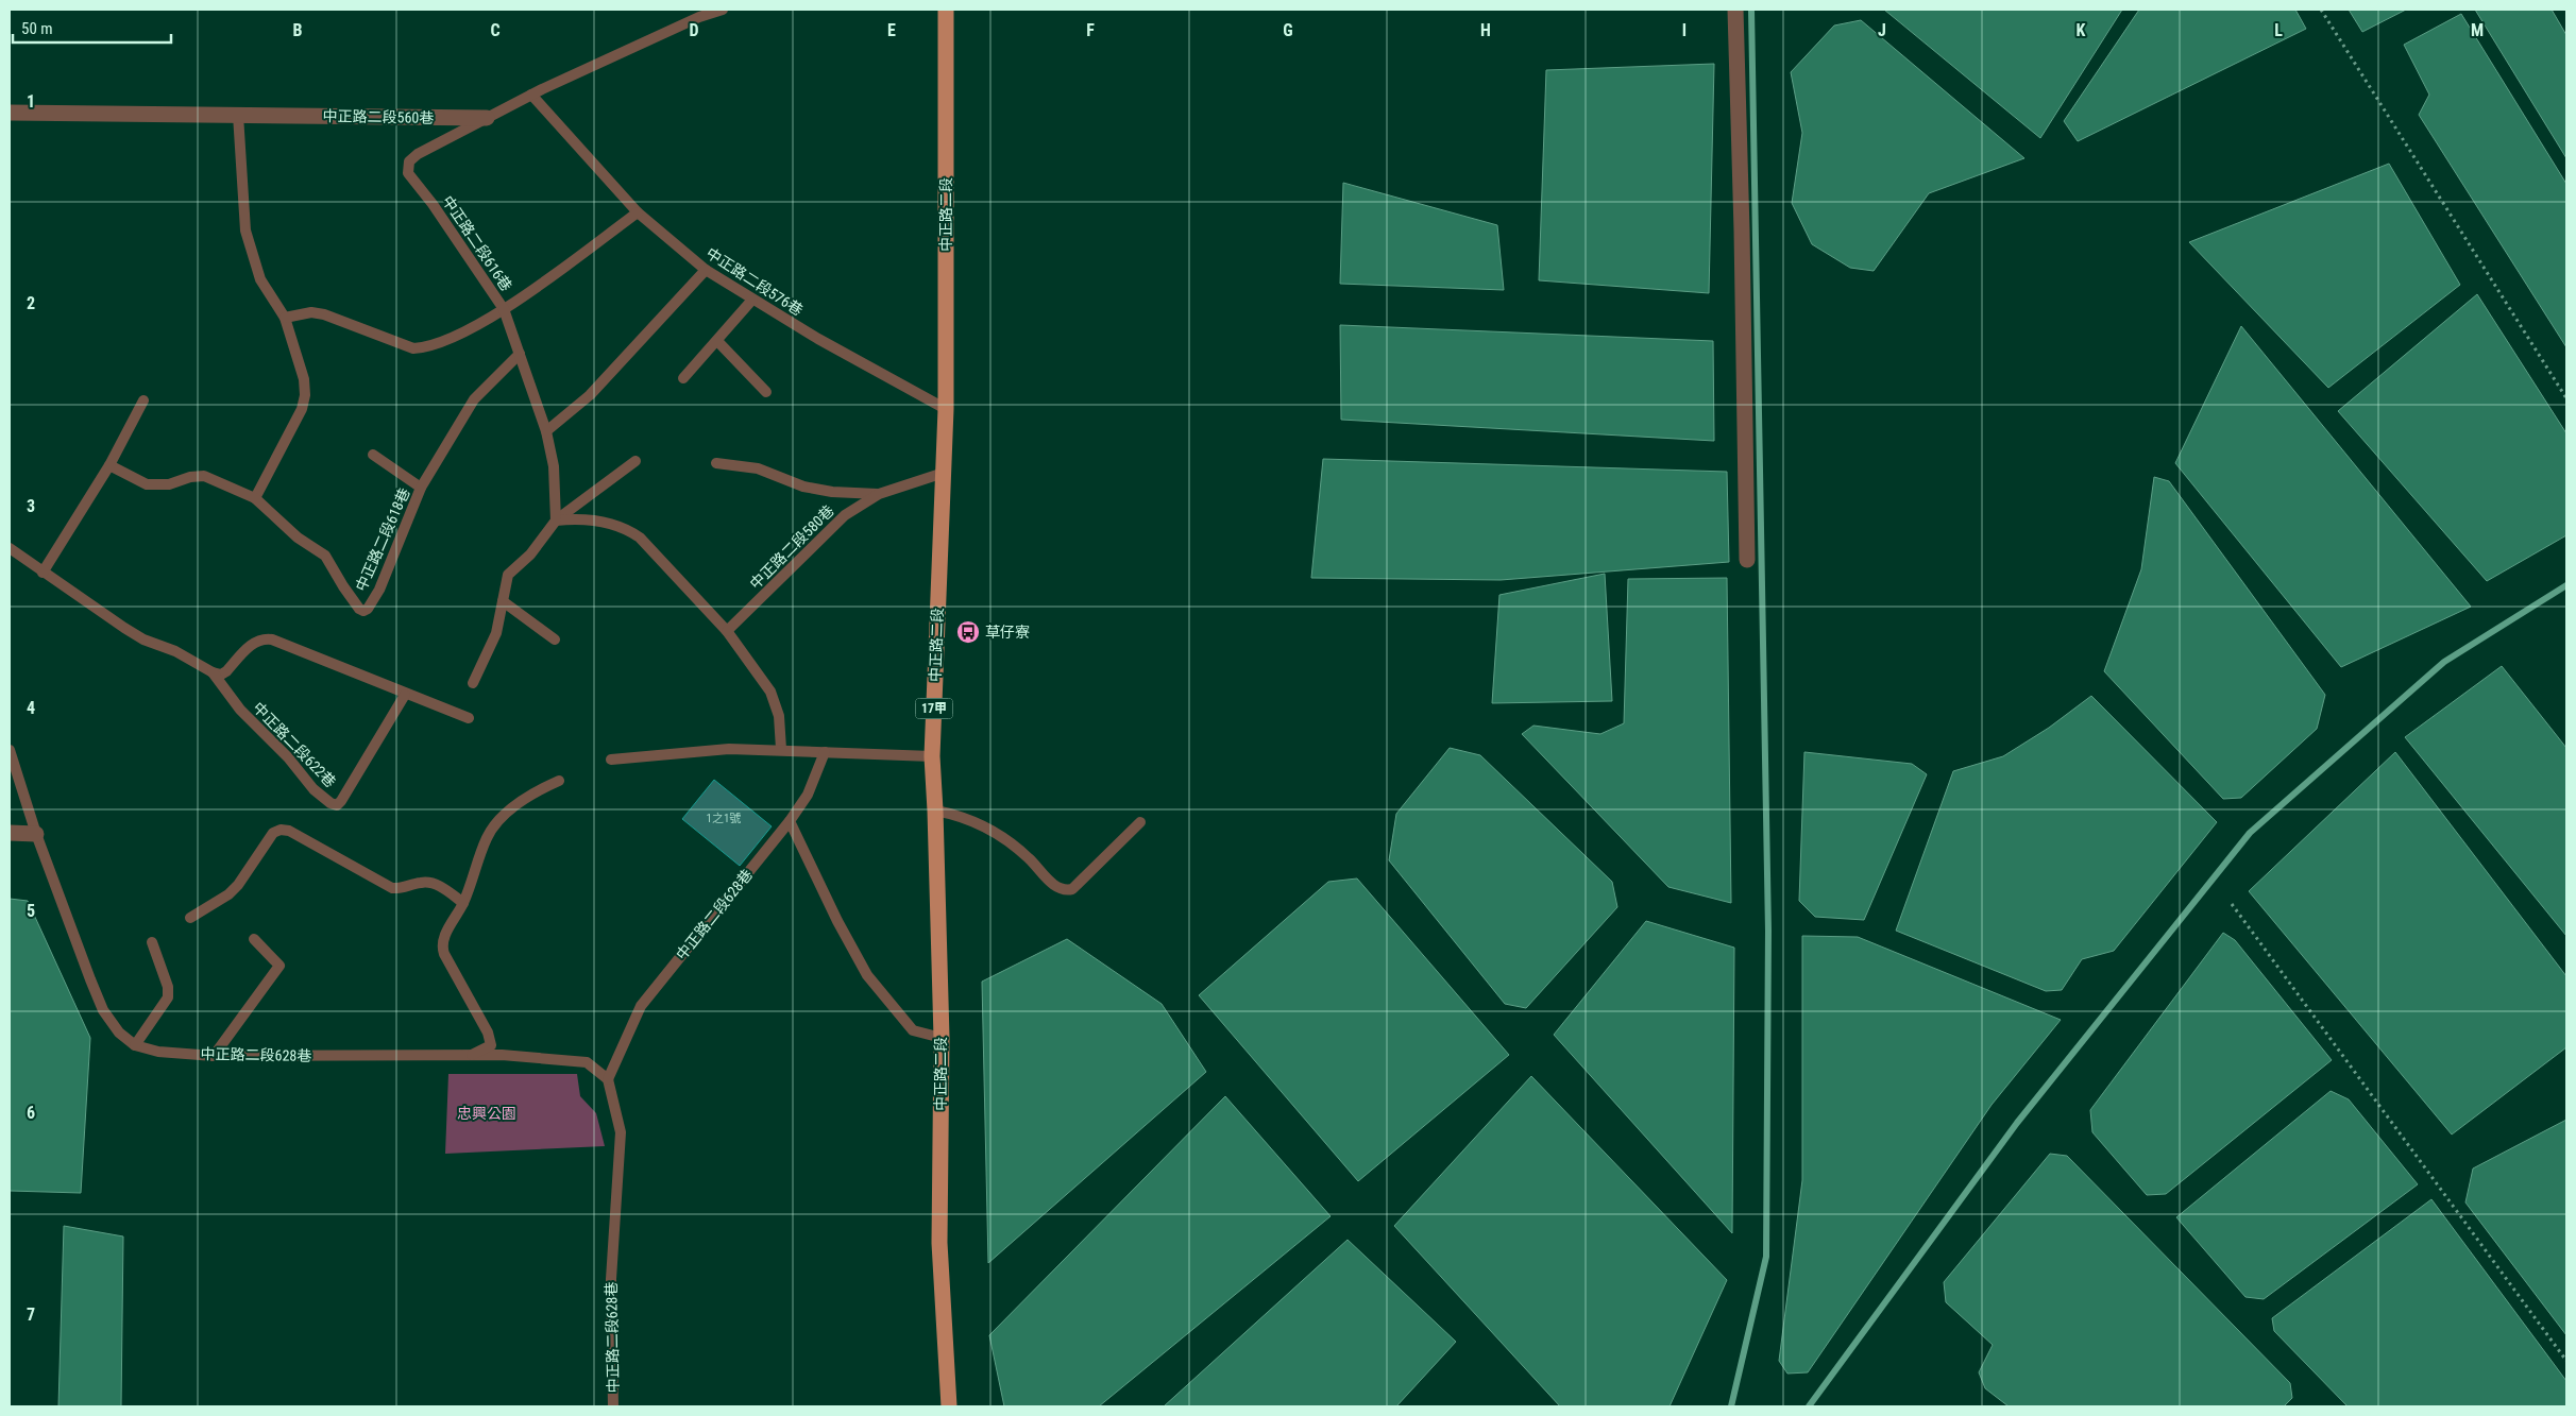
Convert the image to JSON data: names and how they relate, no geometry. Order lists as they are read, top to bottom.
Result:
{
  "streets": {
    "main road": ["中正路二段", "17甲"],
    "street": ["中正路二段560巷"],
    "lane": [
      "中正路二段616巷",
      "中正路二段576巷",
      "中正路二段618巷",
      "中正路二段580巷",
      "中正路二段622巷",
      "中正路二段628巷"
    ]
  },
  "crossings": [
    ["中正路二段560巷", "中正路二段616巷"],
    ["中正路二段560巷", "中正路二段576巷"],
    ["中正路二段", "中正路二段576巷"],
    ["中正路二段", "中正路二段580巷"],
    ["中正路二段616巷", "中正路二段618巷"]
  ],
  "parks": ["忠興公園"],
  "places": {
    "bus stop": ["草仔寮"]
  },
  "house_numbers": ["1之1號"],
  "scale_bar": "50 m",
  "grid": {
    "columns": [
      "B",
      "C",
      "D",
      "E",
      "F",
      "G",
      "H",
      "I",
      "J",
      "K",
      "L",
      "M"
    ],
    "rows": [
      "1",
      "2",
      "3",
      "4",
      "5",
      "6",
      "7"
    ]
  }
}
